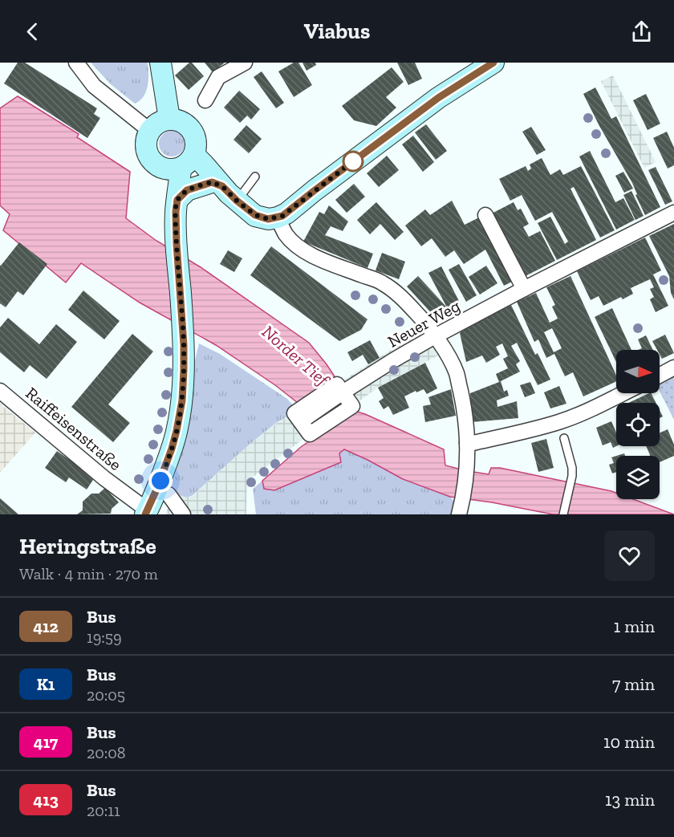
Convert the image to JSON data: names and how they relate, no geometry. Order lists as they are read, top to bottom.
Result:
{
  "streets": {
    "street": ["Neuer Weg", "Raiffeisenstraße"]
  },
  "water": ["Norder Tief"],
  "lines": ["bus line 412"],
  "north": "right",
  "page": {
    "header": "Viabus",
    "heading": ["Heringstraße", "Walk · 4 min · 270 m"],
    "list": [
      {
        "mark": "412",
        "name": "Bus",
        "note": "19:59",
        "value": "1 min"
      },
      {
        "mark": "K1",
        "name": "Bus",
        "note": "20:05",
        "value": "7 min"
      },
      {
        "mark": "417",
        "name": "Bus",
        "note": "20:08",
        "value": "10 min"
      },
      {
        "mark": "413",
        "name": "Bus",
        "note": "20:11",
        "value": "13 min"
      }
    ]
  }
}
